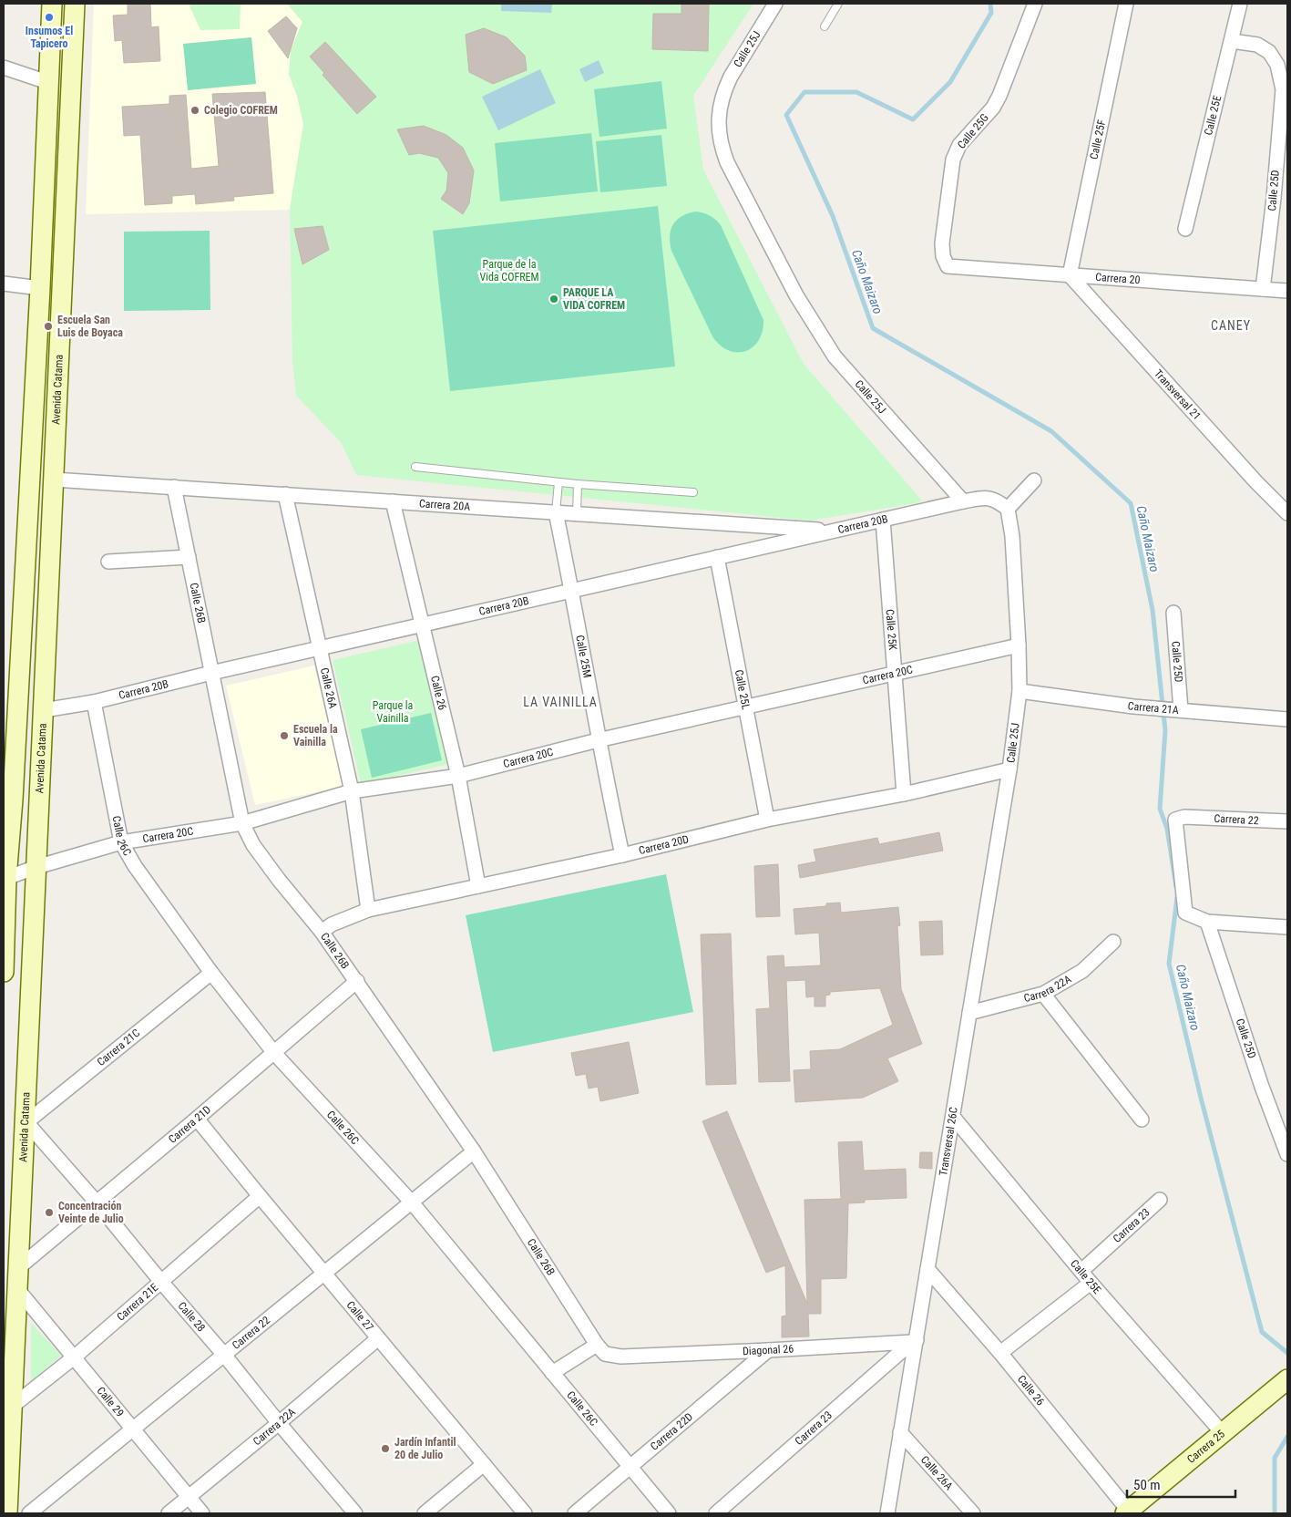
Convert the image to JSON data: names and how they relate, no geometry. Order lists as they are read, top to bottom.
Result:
{
  "streets": {
    "main road": ["Avenida Catama", "Carrera 25"],
    "street": [
      "Calle 25J",
      "Calle 25E",
      "Calle 25G",
      "Calle 25F",
      "Calle 25D",
      "Carrera 20",
      "Transversal 21",
      "Carrera 20A",
      "Carrera 20B",
      "Calle 26B",
      "Calle 25K",
      "Calle 25M",
      "Carrera 20C",
      "Calle 26A",
      "Calle 25L",
      "Calle 26",
      "Carrera 21A",
      "Carrera 22",
      "Calle 26C",
      "Carrera 20D",
      "Carrera 22A",
      "Carrera 21C",
      "Carrera 21D",
      "Transversal 26C",
      "Carrera 23",
      "Carrera 21E",
      "Calle 27",
      "Calle 28",
      "Diagonal 26",
      "Calle 29",
      "Carrera 22D"
    ]
  },
  "crossings": [
    ["Calle 25J", "Carrera 20B"],
    ["Calle 25J", "Carrera 20C"],
    ["Calle 25J", "Carrera 21A"],
    ["Calle 25J", "Carrera 20D"],
    ["Calle 25J", "Transversal 26C"],
    ["Calle 25E", "Calle 25D"],
    ["Calle 25E", "Transversal 26C"],
    ["Calle 25E", "Carrera 23"],
    ["Calle 25E", "Carrera 25"],
    ["Calle 25G", "Carrera 20"],
    ["Calle 25F", "Carrera 20"],
    ["Calle 25F", "Transversal 21"],
    ["Calle 25D", "Carrera 20"],
    ["Calle 25D", "Carrera 21A"],
    ["Calle 25D", "Carrera 22"],
    ["Carrera 20", "Transversal 21"],
    ["Avenida Catama", "Carrera 20A"],
    ["Avenida Catama", "Carrera 20B"],
    ["Avenida Catama", "Carrera 20C"],
    ["Avenida Catama", "Carrera 21C"],
    ["Avenida Catama", "Carrera 21D"],
    ["Avenida Catama", "Carrera 21E"],
    ["Avenida Catama", "Calle 28"],
    ["Avenida Catama", "Calle 29"],
    ["Carrera 20A", "Carrera 20B"],
    ["Carrera 20A", "Calle 26B"],
    ["Carrera 20A", "Calle 25M"],
    ["Carrera 20A", "Calle 26A"],
    ["Carrera 20A", "Calle 26"],
    ["Carrera 20B", "Calle 26B"],
    ["Carrera 20B", "Calle 25K"],
    ["Carrera 20B", "Calle 25M"],
    ["Carrera 20B", "Calle 26A"],
    ["Carrera 20B", "Calle 25L"],
    ["Carrera 20B", "Calle 26"],
    ["Carrera 20B", "Calle 26C"],
    ["Calle 26B", "Carrera 20C"],
    ["Calle 26B", "Carrera 22"],
    ["Calle 26B", "Carrera 20D"],
    ["Calle 26B", "Carrera 21D"],
    ["Calle 26B", "Diagonal 26"],
    ["Calle 25K", "Carrera 20C"],
    ["Calle 25K", "Carrera 20D"],
    ["Calle 25M", "Carrera 20C"],
    ["Calle 25M", "Carrera 20D"],
    ["Carrera 20C", "Calle 26A"],
    ["Carrera 20C", "Calle 25L"],
    ["Carrera 20C", "Calle 26"],
    ["Carrera 20C", "Calle 26C"],
    ["Calle 26A", "Carrera 20D"],
    ["Calle 26A", "Transversal 26C"],
    ["Calle 25L", "Carrera 20D"],
    ["Calle 26", "Carrera 20D"],
    ["Calle 26", "Transversal 26C"],
    ["Calle 26", "Carrera 25"],
    ["Carrera 22", "Calle 26C"],
    ["Carrera 22", "Calle 27"],
    ["Carrera 22", "Calle 28"],
    ["Carrera 22", "Calle 29"],
    ["Calle 26C", "Carrera 21C"],
    ["Calle 26C", "Carrera 21D"],
    ["Calle 26C", "Carrera 22D"],
    ["Carrera 20D", "Transversal 26C"],
    ["Carrera 22A", "Transversal 26C"],
    ["Carrera 22A", "Calle 27"],
    ["Carrera 22A", "Calle 28"],
    ["Carrera 22A", "Calle 29"],
    ["Carrera 21C", "Calle 28"],
    ["Carrera 21D", "Calle 27"],
    ["Carrera 21D", "Calle 28"],
    ["Transversal 26C", "Carrera 23"],
    ["Transversal 26C", "Diagonal 26"],
    ["Carrera 23", "Diagonal 26"],
    ["Carrera 21E", "Calle 27"],
    ["Carrera 21E", "Calle 28"],
    ["Carrera 21E", "Calle 29"],
    ["Diagonal 26", "Carrera 22D"]
  ],
  "districts": ["CANEY", "LA VAINILLA"],
  "water": ["Caño Maizaro"],
  "parks": ["Parque de la Vida COFREM", "Parque la Vainilla"],
  "places": [
    "Insumos El Tapicero",
    "Colegio COFREM",
    "PARQUE LA VIDA COFREM",
    "Escuela San Luis de Boyaca",
    "Escuela la Vainilla",
    "Concentración Veinte de Julio",
    "Jardín Infantil 20 de Julio"
  ],
  "scale_bar": "50 m"
}
